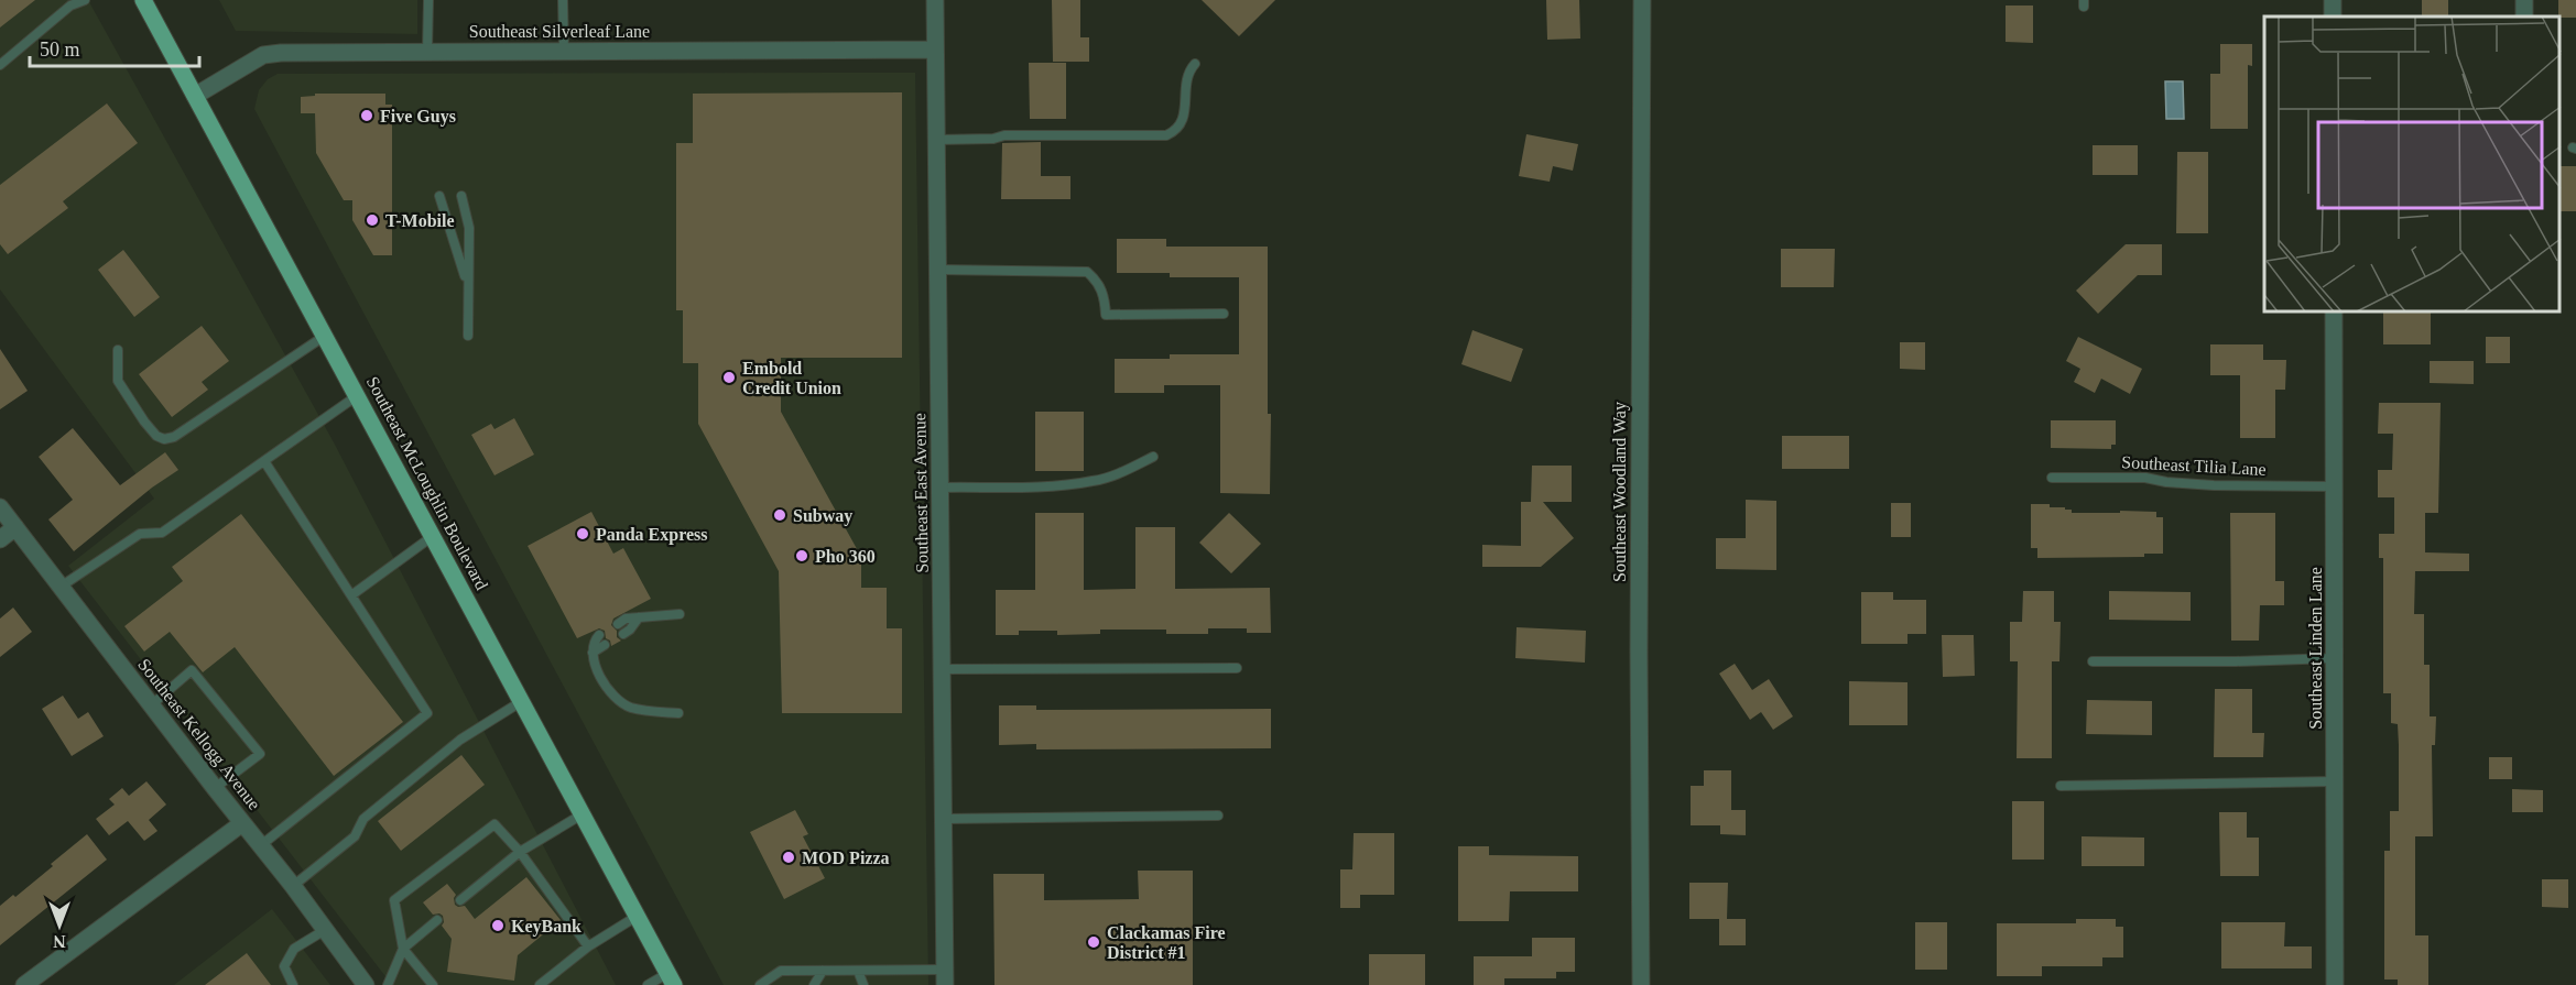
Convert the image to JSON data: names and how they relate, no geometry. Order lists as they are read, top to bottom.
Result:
{
  "streets": {
    "main road": ["Southeast McLoughlin Boulevard"],
    "street": [
      "Southeast Silverleaf Lane",
      "Southeast Woodland Way",
      "Southeast East Avenue",
      "Southeast Linden Lane",
      "Southeast Kellogg Avenue"
    ],
    "lane": ["Southeast Tilia Lane"]
  },
  "crossings": [
    ["Southeast Silverleaf Lane", "Southeast McLoughlin Boulevard"],
    ["Southeast Silverleaf Lane", "Southeast East Avenue"],
    ["Southeast Tilia Lane", "Southeast Linden Lane"]
  ],
  "places": [
    "Five Guys",
    "T-Mobile",
    "Embold Credit Union",
    "Subway",
    "Panda Express",
    "Pho 360",
    "MOD Pizza",
    "KeyBank",
    "Clackamas Fire District #1"
  ],
  "scale_bar": "50 m",
  "north": "bottom"
}
